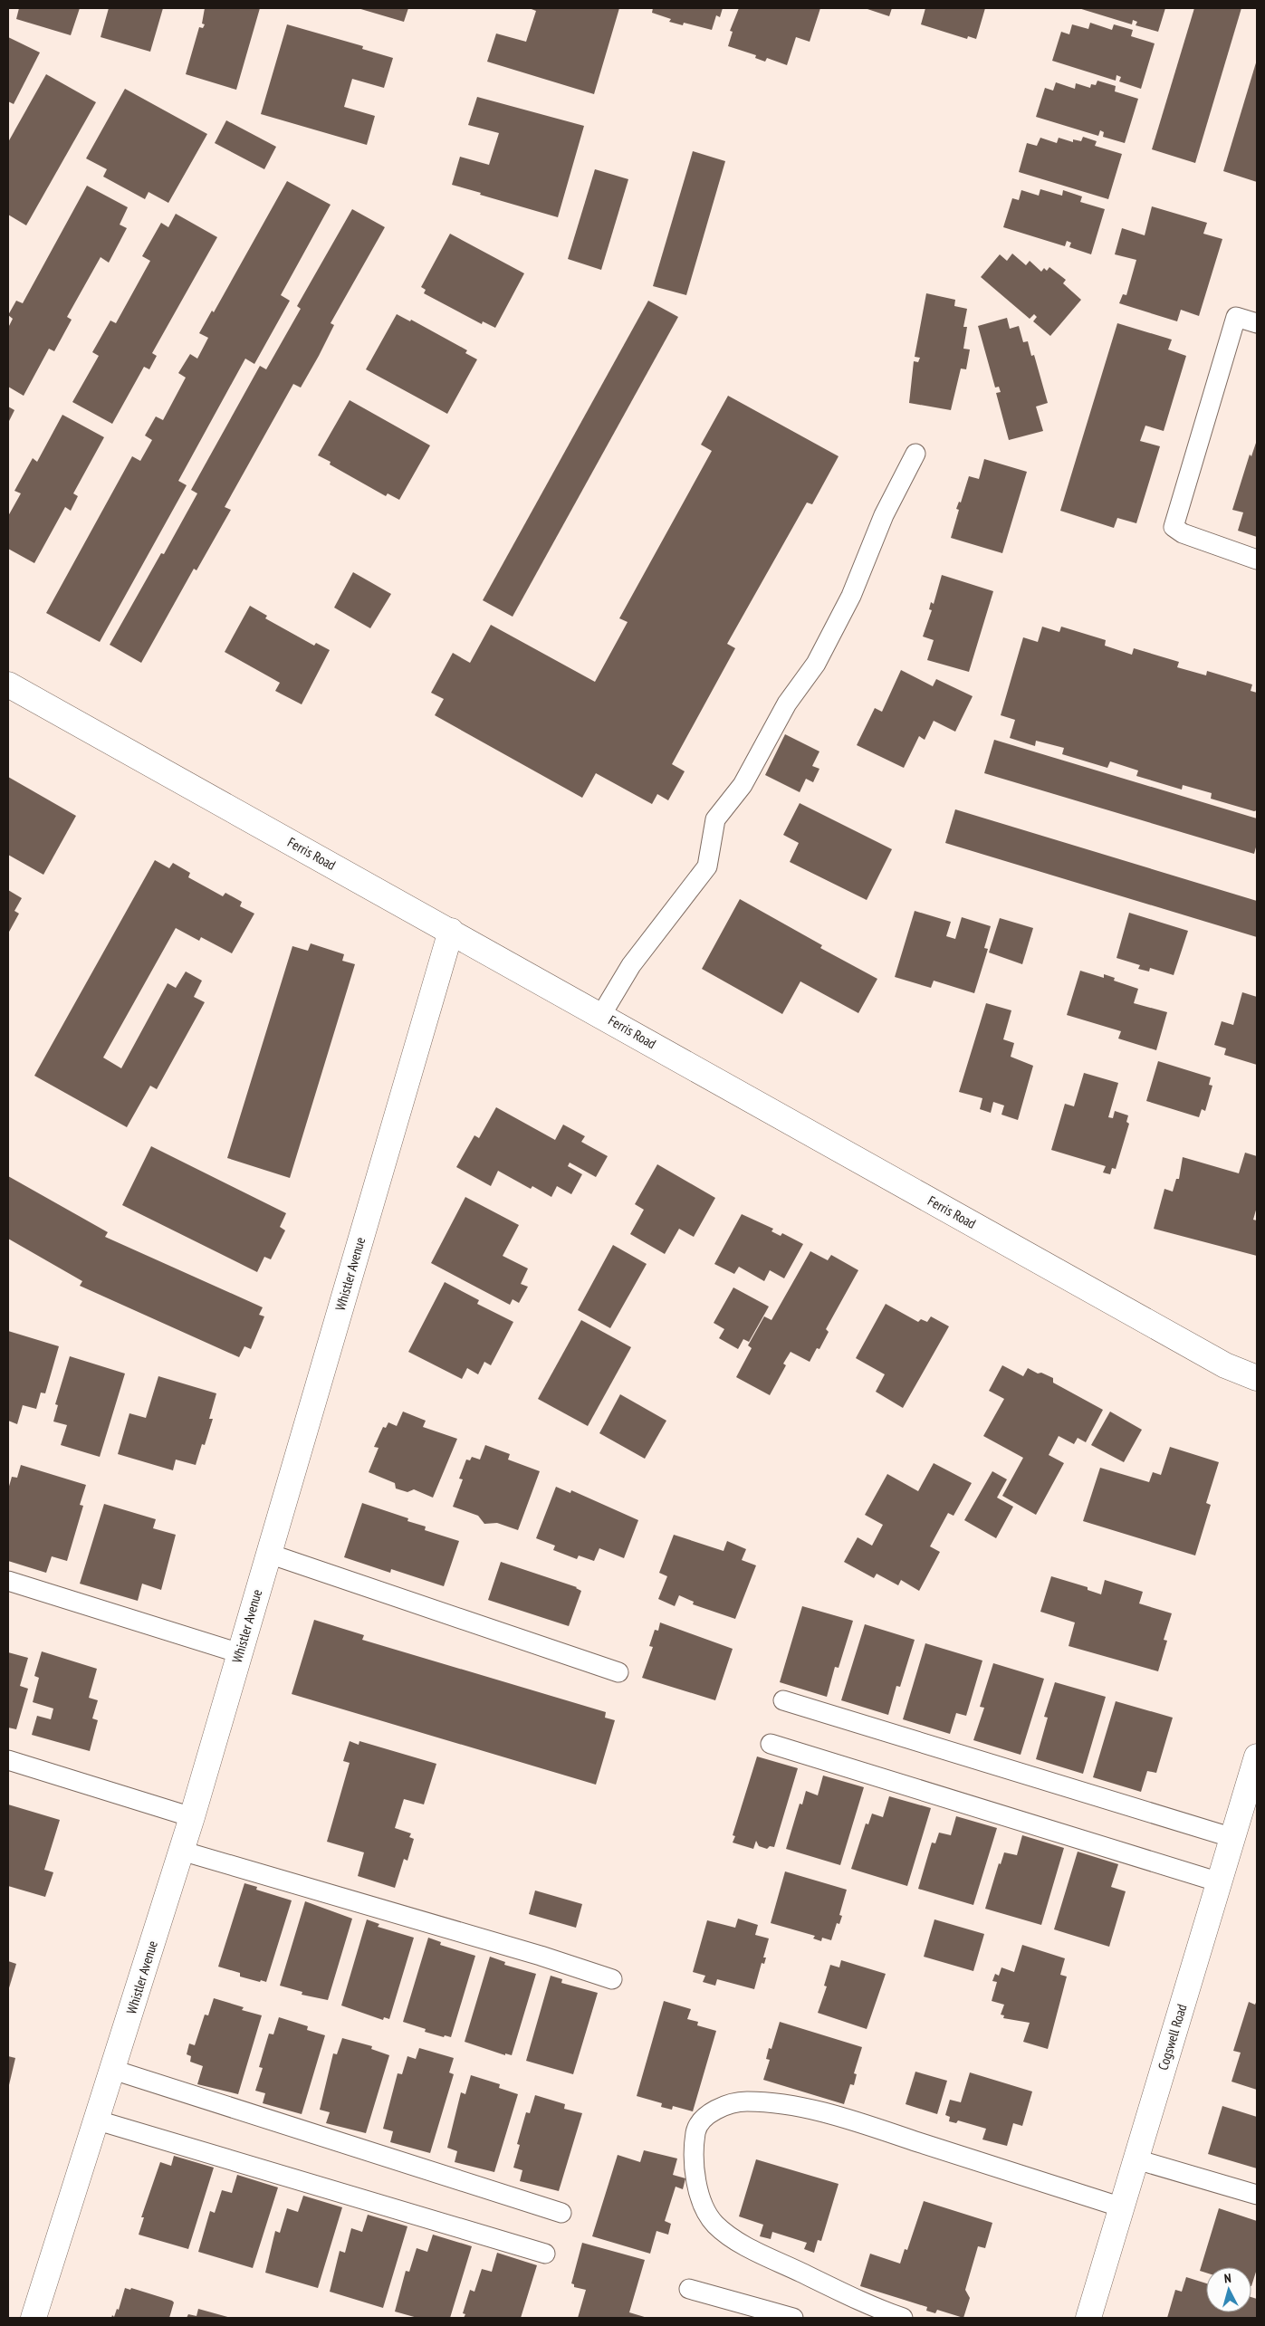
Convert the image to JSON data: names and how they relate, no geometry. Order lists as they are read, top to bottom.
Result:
{
  "streets": {
    "street": ["Ferris Road", "Whistler Avenue", "Cogswell Road"]
  },
  "crossings": [
    ["Ferris Road", "Whistler Avenue"]
  ],
  "north": "top"
}
